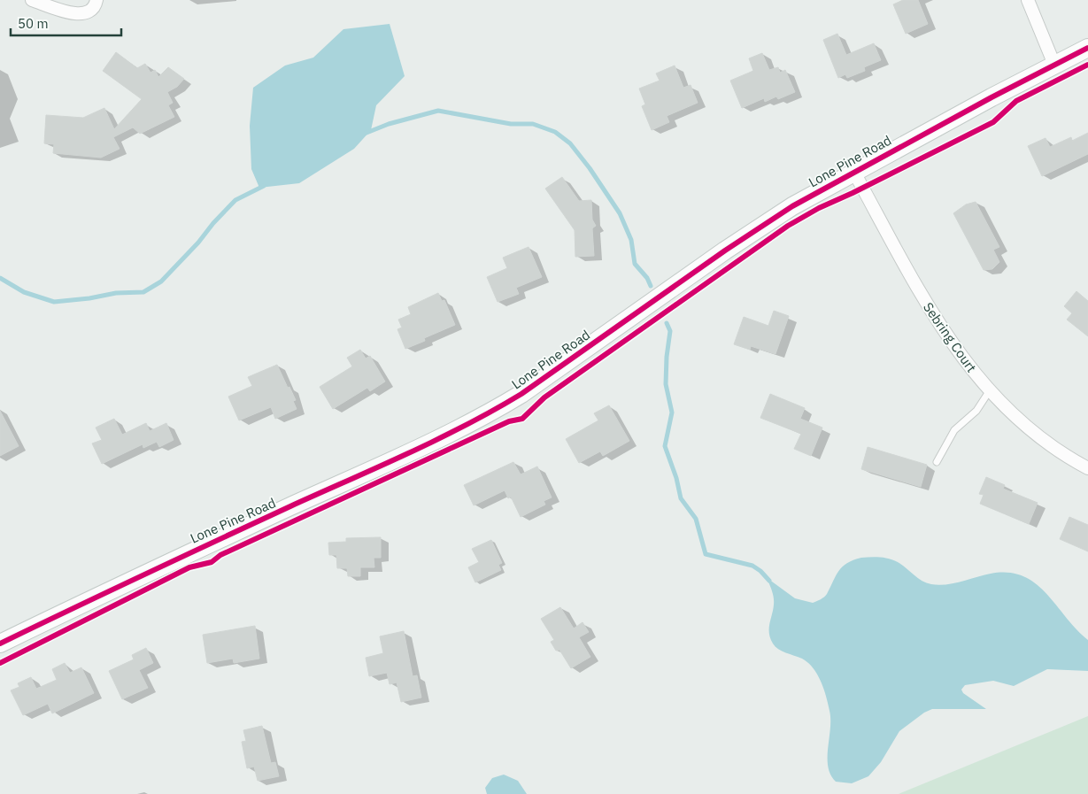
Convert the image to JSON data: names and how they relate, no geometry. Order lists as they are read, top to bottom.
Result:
{
  "streets": {
    "street": ["Lone Pine Road", "Sebring Court"]
  },
  "crossings": [
    ["Lone Pine Road", "Sebring Court"]
  ],
  "scale_bar": "50 m"
}
